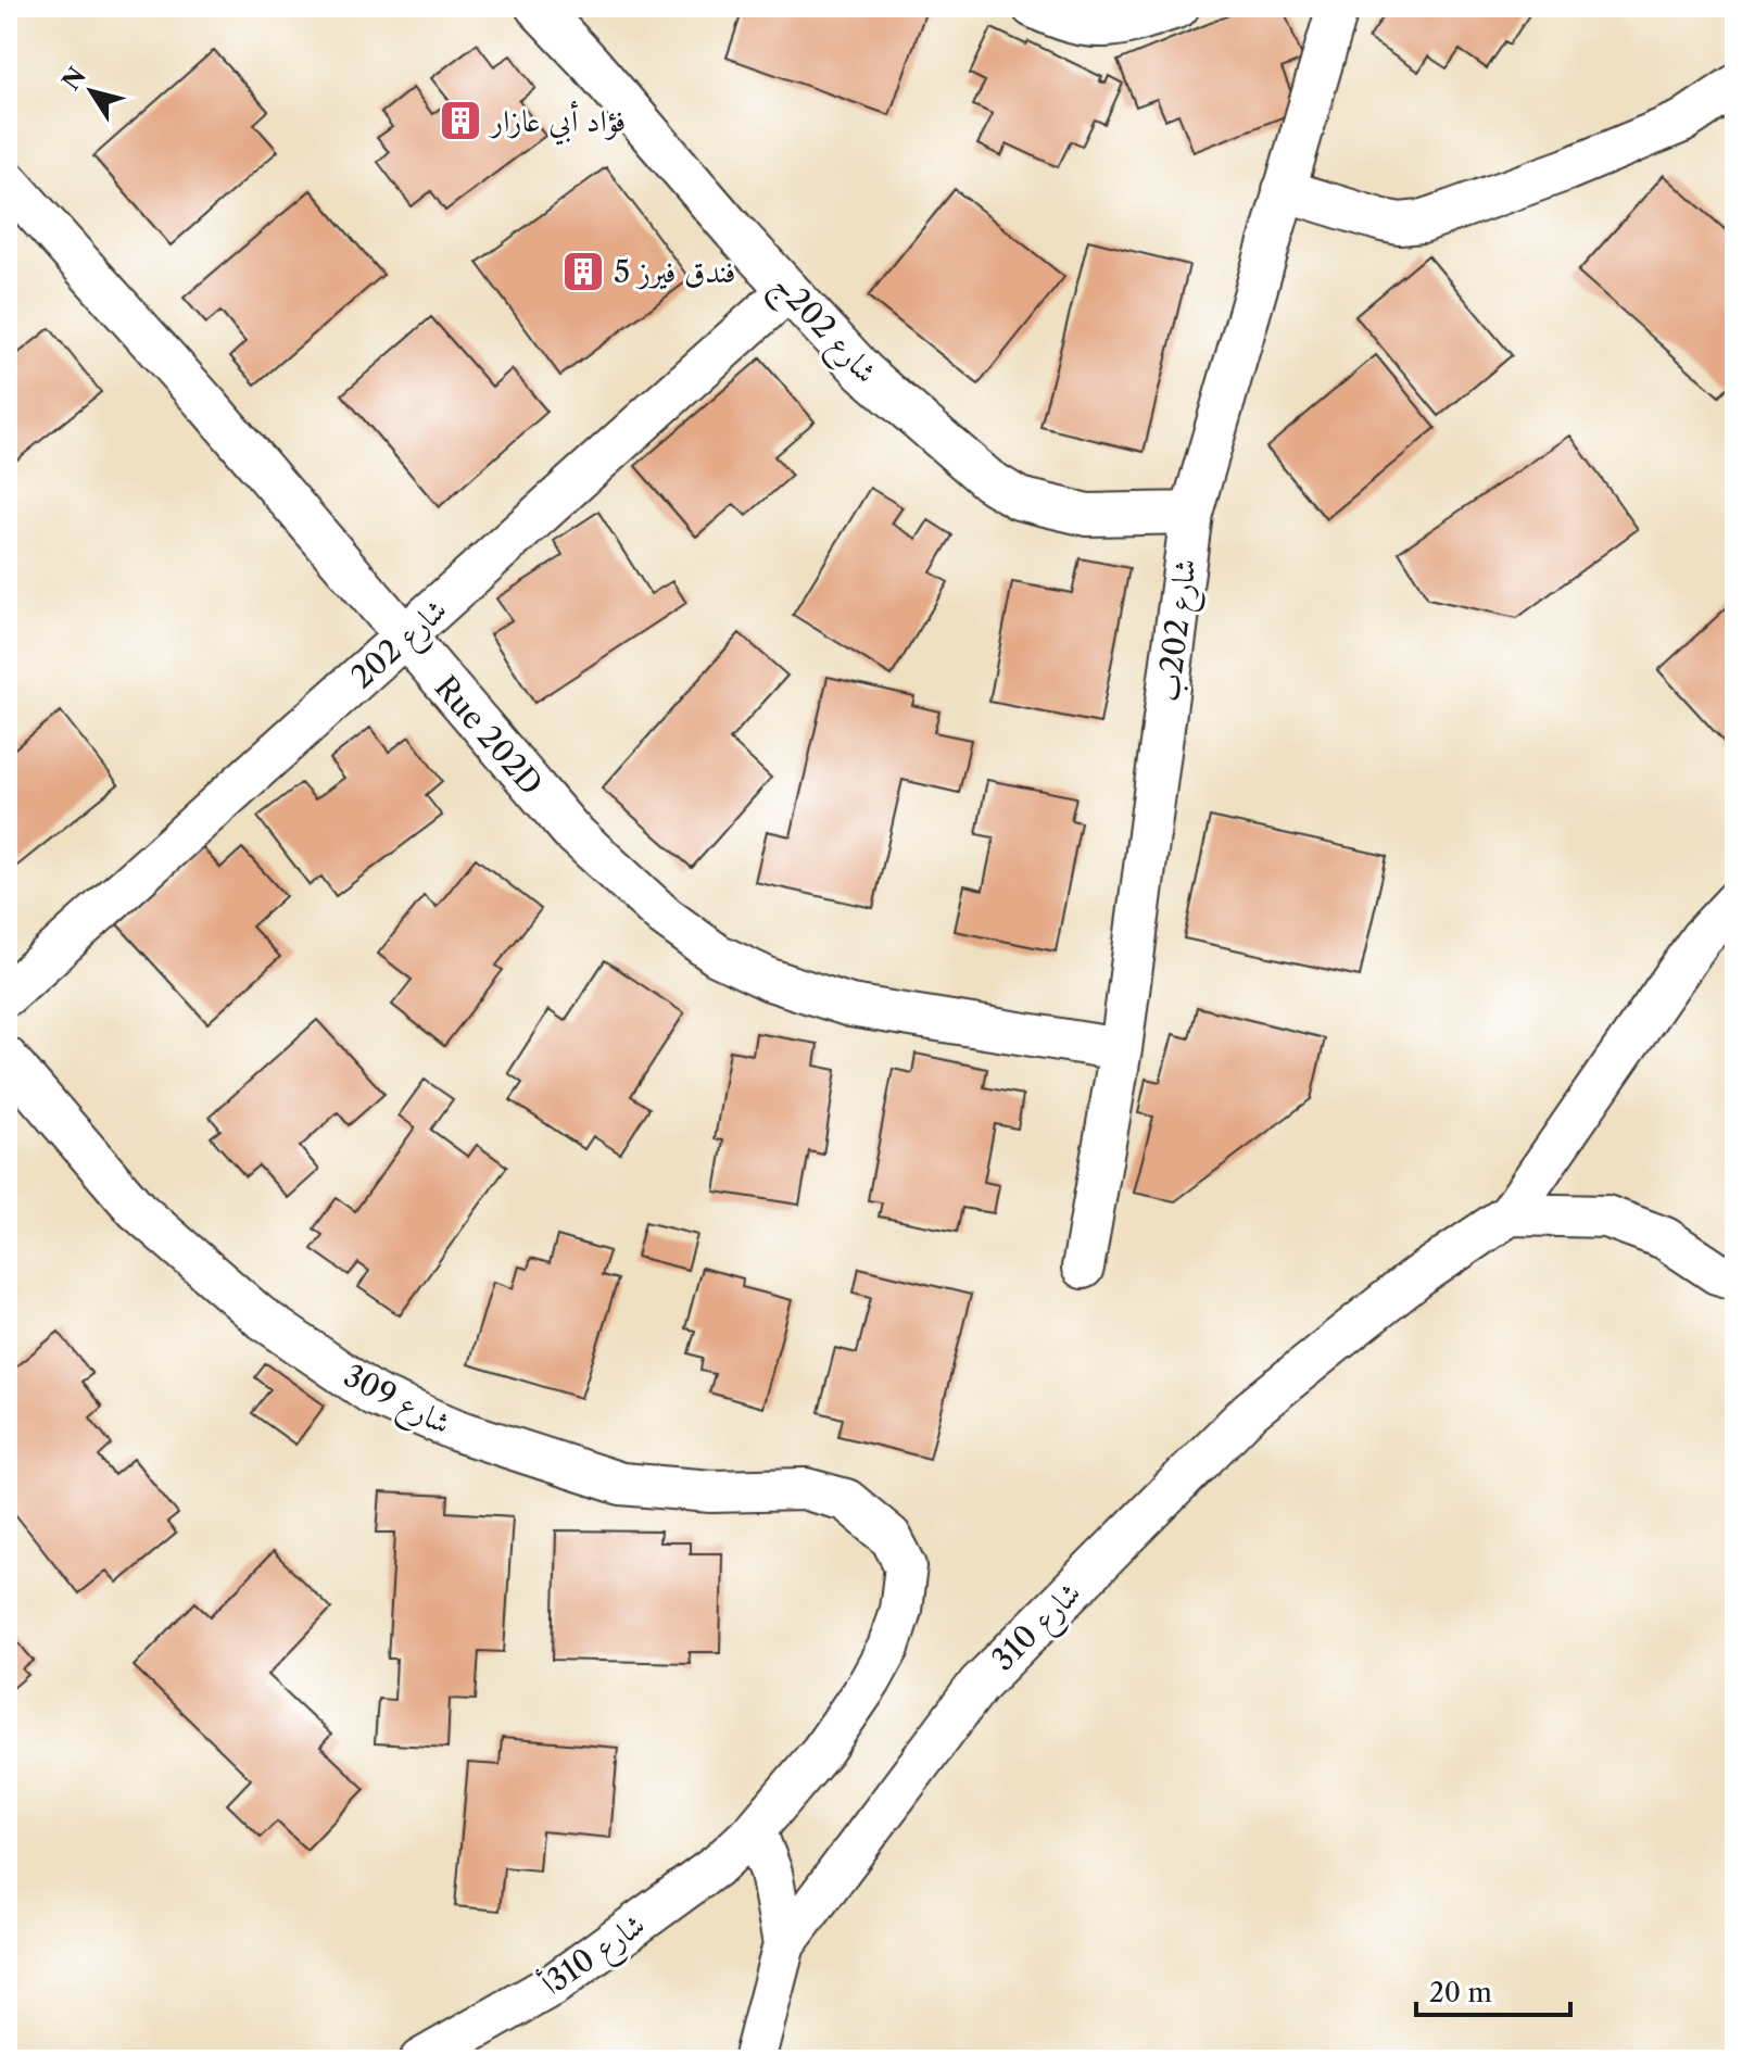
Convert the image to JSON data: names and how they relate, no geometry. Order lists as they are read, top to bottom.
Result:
{
  "streets": {
    "street": [
      "شارع 202ج",
      "شارع 202ب",
      "شارع 202",
      "Rue 202D",
      "شارع 309",
      "شارع 310",
      "شارع 310أ"
    ]
  },
  "crossings": [
    ["شارع 202ج", "شارع 202ب"],
    ["شارع 202ج", "شارع 202"],
    ["شارع 202ب", "Rue 202D"],
    ["شارع 202", "Rue 202D"],
    ["شارع 309", "شارع 310أ"]
  ],
  "places": {
    "building": ["فؤاد أبي عازار", "فندق فيرز 5"]
  },
  "scale_bar": "20 m",
  "north": "top left"
}
